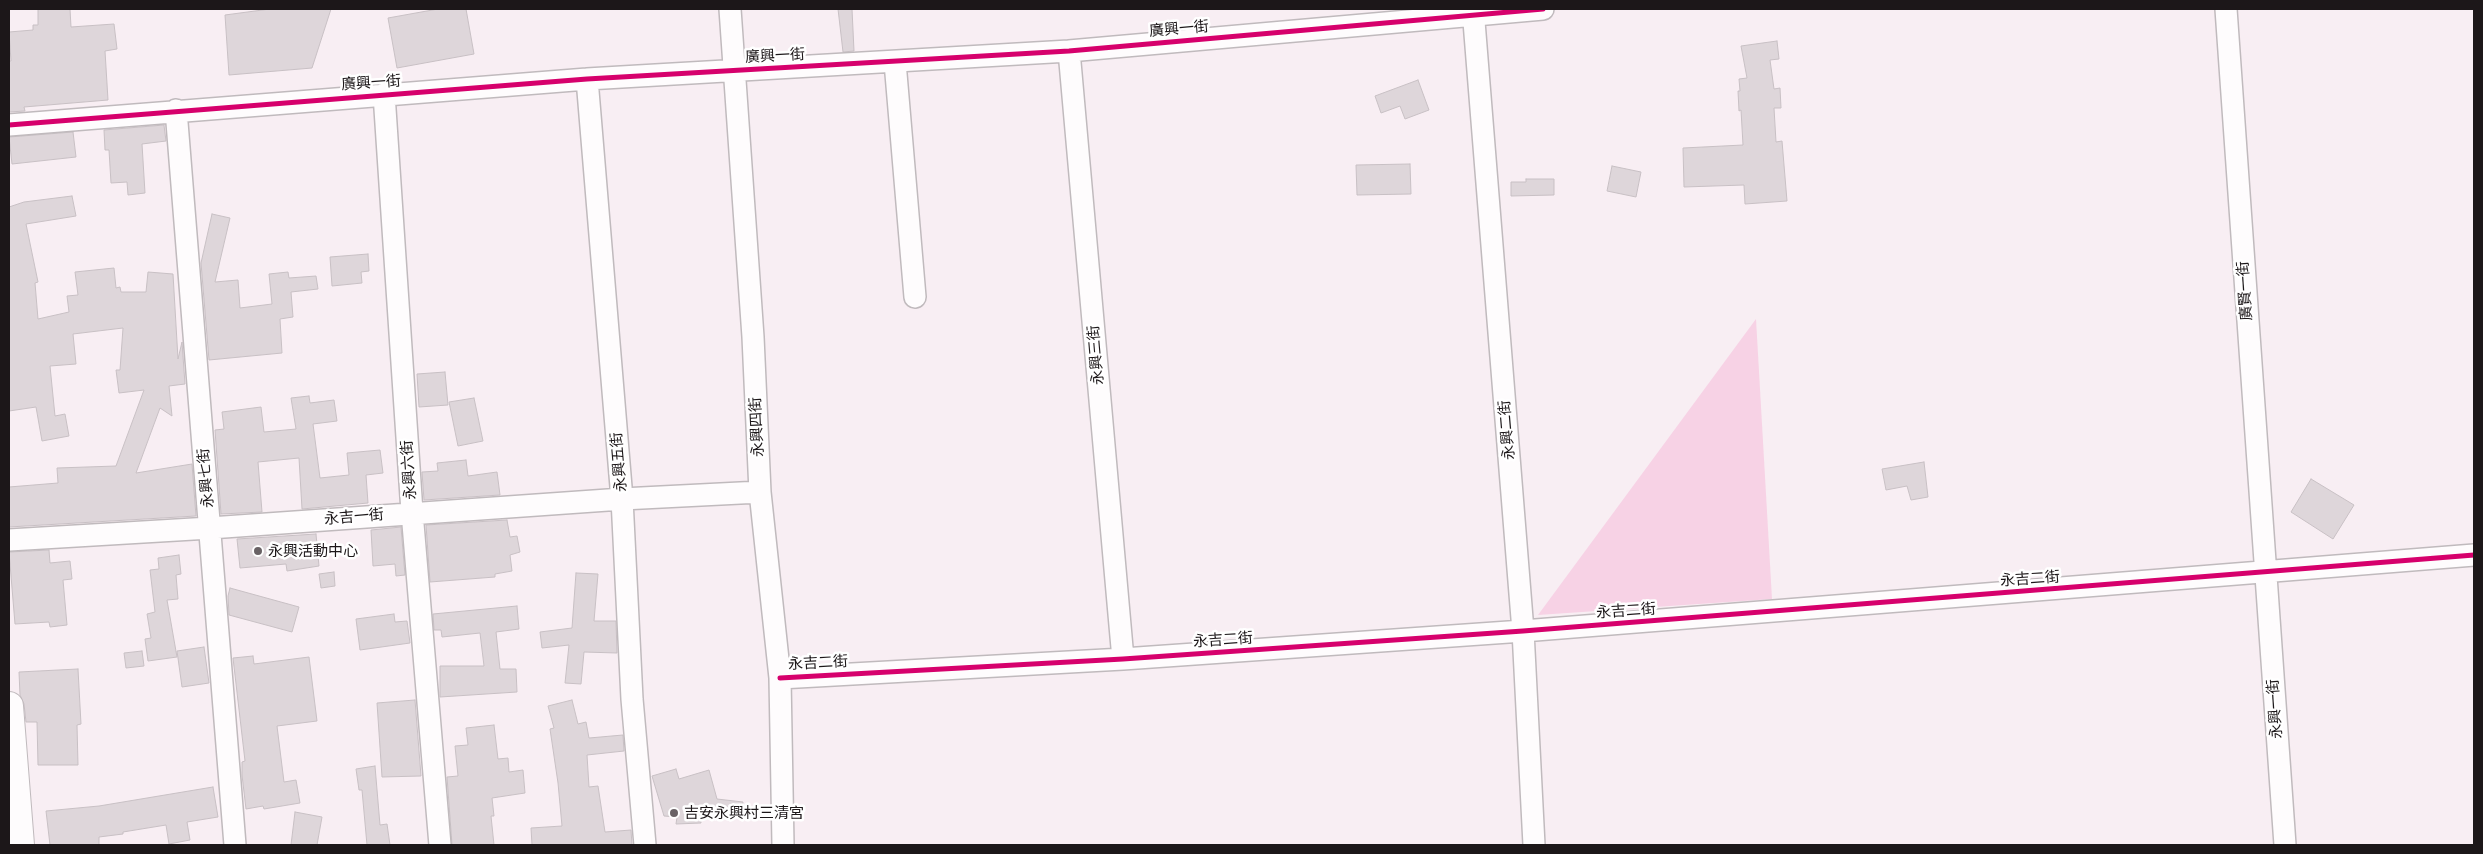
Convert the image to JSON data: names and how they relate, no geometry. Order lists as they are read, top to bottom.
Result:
{
  "streets": {
    "street": [
      "廣興一街",
      "廣賢一街",
      "永興三街",
      "永興四街",
      "永興二街",
      "永興五街",
      "永興六街",
      "永興七街",
      "永吉一街",
      "永吉二街",
      "永興一街"
    ]
  },
  "crossings": [
    ["廣興一街", "永興三街"],
    ["廣興一街", "永興四街"],
    ["廣興一街", "永興二街"],
    ["廣興一街", "永興五街"],
    ["廣興一街", "永興六街"],
    ["廣興一街", "永興七街"],
    ["廣賢一街", "永吉二街"],
    ["廣賢一街", "永興一街"],
    ["永興三街", "永吉二街"],
    ["永興四街", "永吉一街"],
    ["永興四街", "永吉二街"],
    ["永興二街", "永吉二街"],
    ["永興五街", "永吉一街"],
    ["永興六街", "永吉一街"],
    ["永興七街", "永吉一街"],
    ["永吉二街", "永興一街"]
  ],
  "places": ["永興活動中心", "吉安永興村三清宮"]
}
